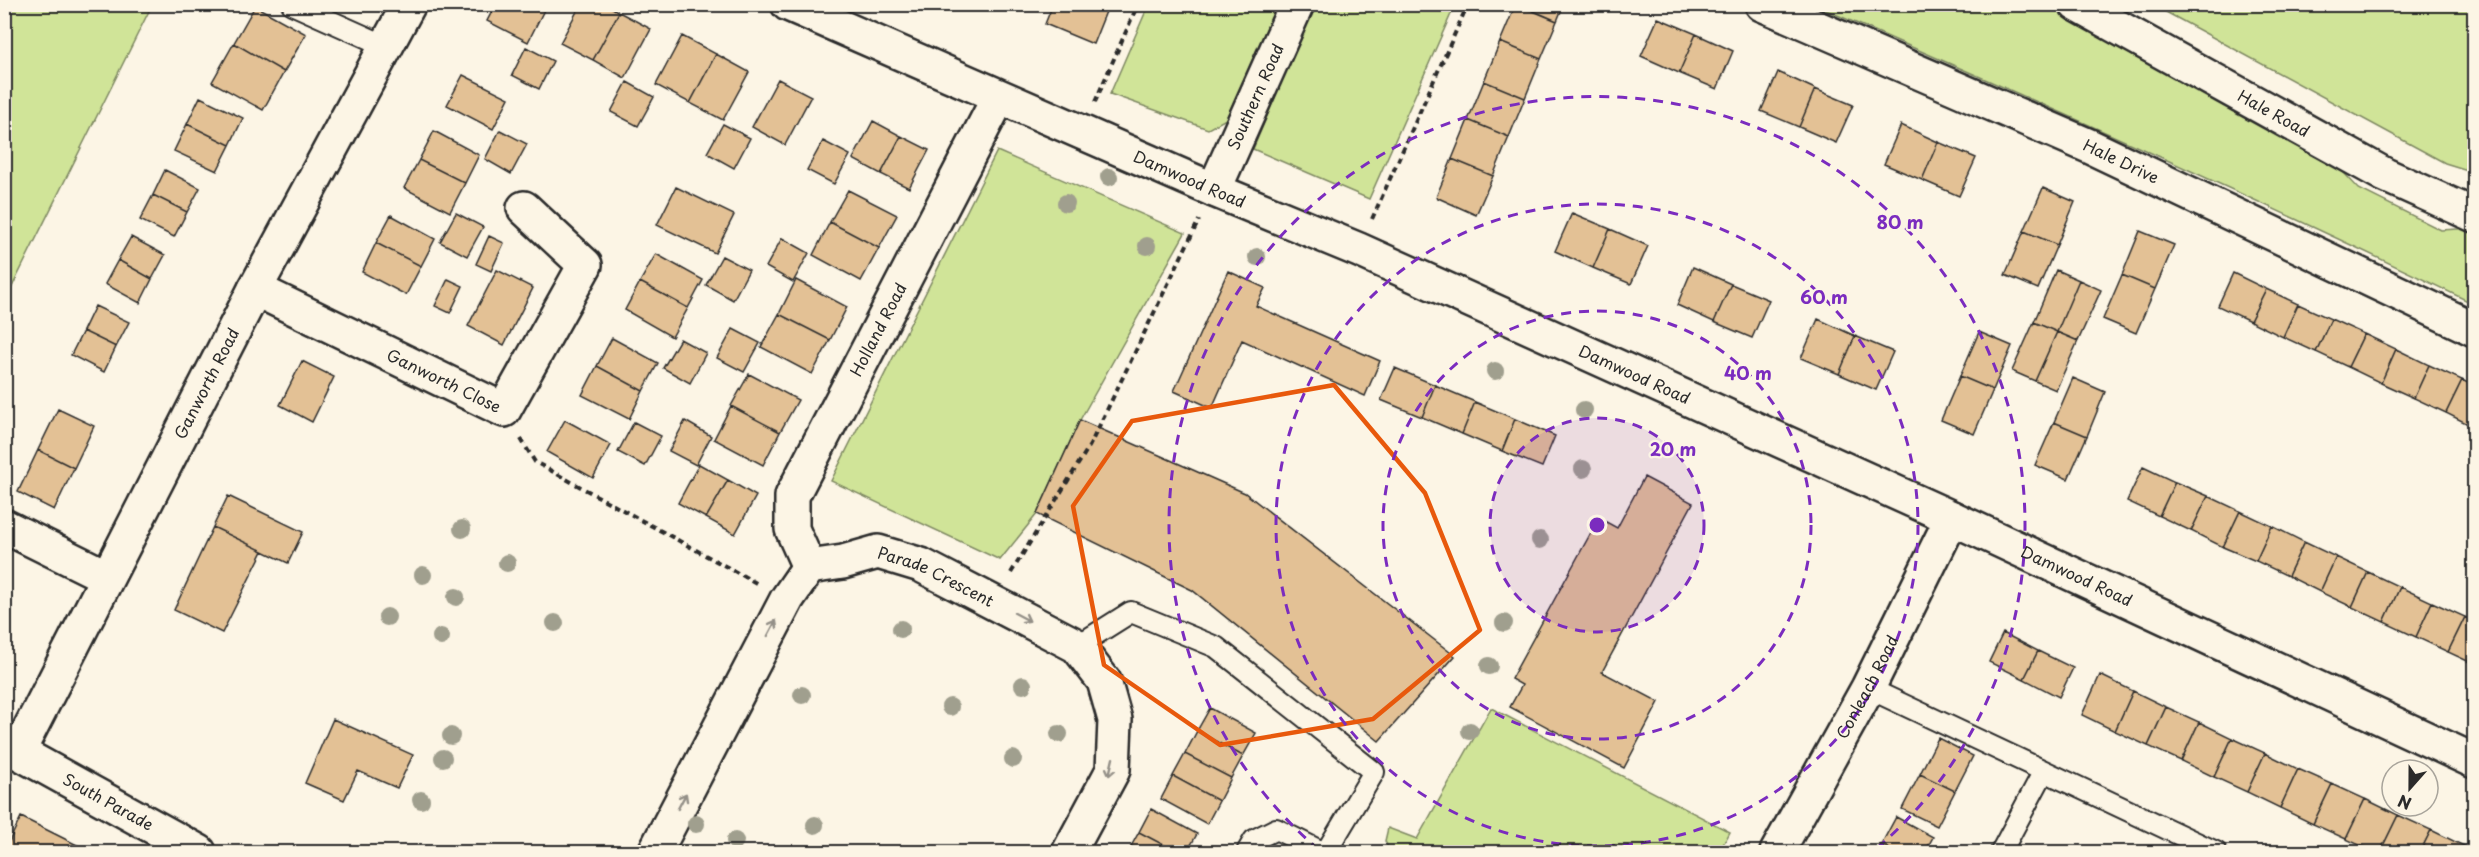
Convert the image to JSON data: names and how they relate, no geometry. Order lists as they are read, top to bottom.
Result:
{
  "streets": {
    "street": [
      "Southern Road",
      "Hale Road",
      "Hale Drive",
      "Damwood Road",
      "Holland Road",
      "Ganworth Close",
      "Ganworth Road",
      "Parade Crescent",
      "Conleach Road",
      "South Parade"
    ]
  },
  "crossings": [
    ["Southern Road", "Damwood Road"],
    ["Damwood Road", "Holland Road"],
    ["Damwood Road", "Conleach Road"],
    ["Holland Road", "Parade Crescent"],
    ["Ganworth Close", "Ganworth Road"],
    ["Ganworth Road", "South Parade"]
  ],
  "one_way": ["Parade Crescent"],
  "north": "bottom",
  "rings": [
    "80 m",
    "60 m",
    "40 m",
    "20 m"
  ]
}
